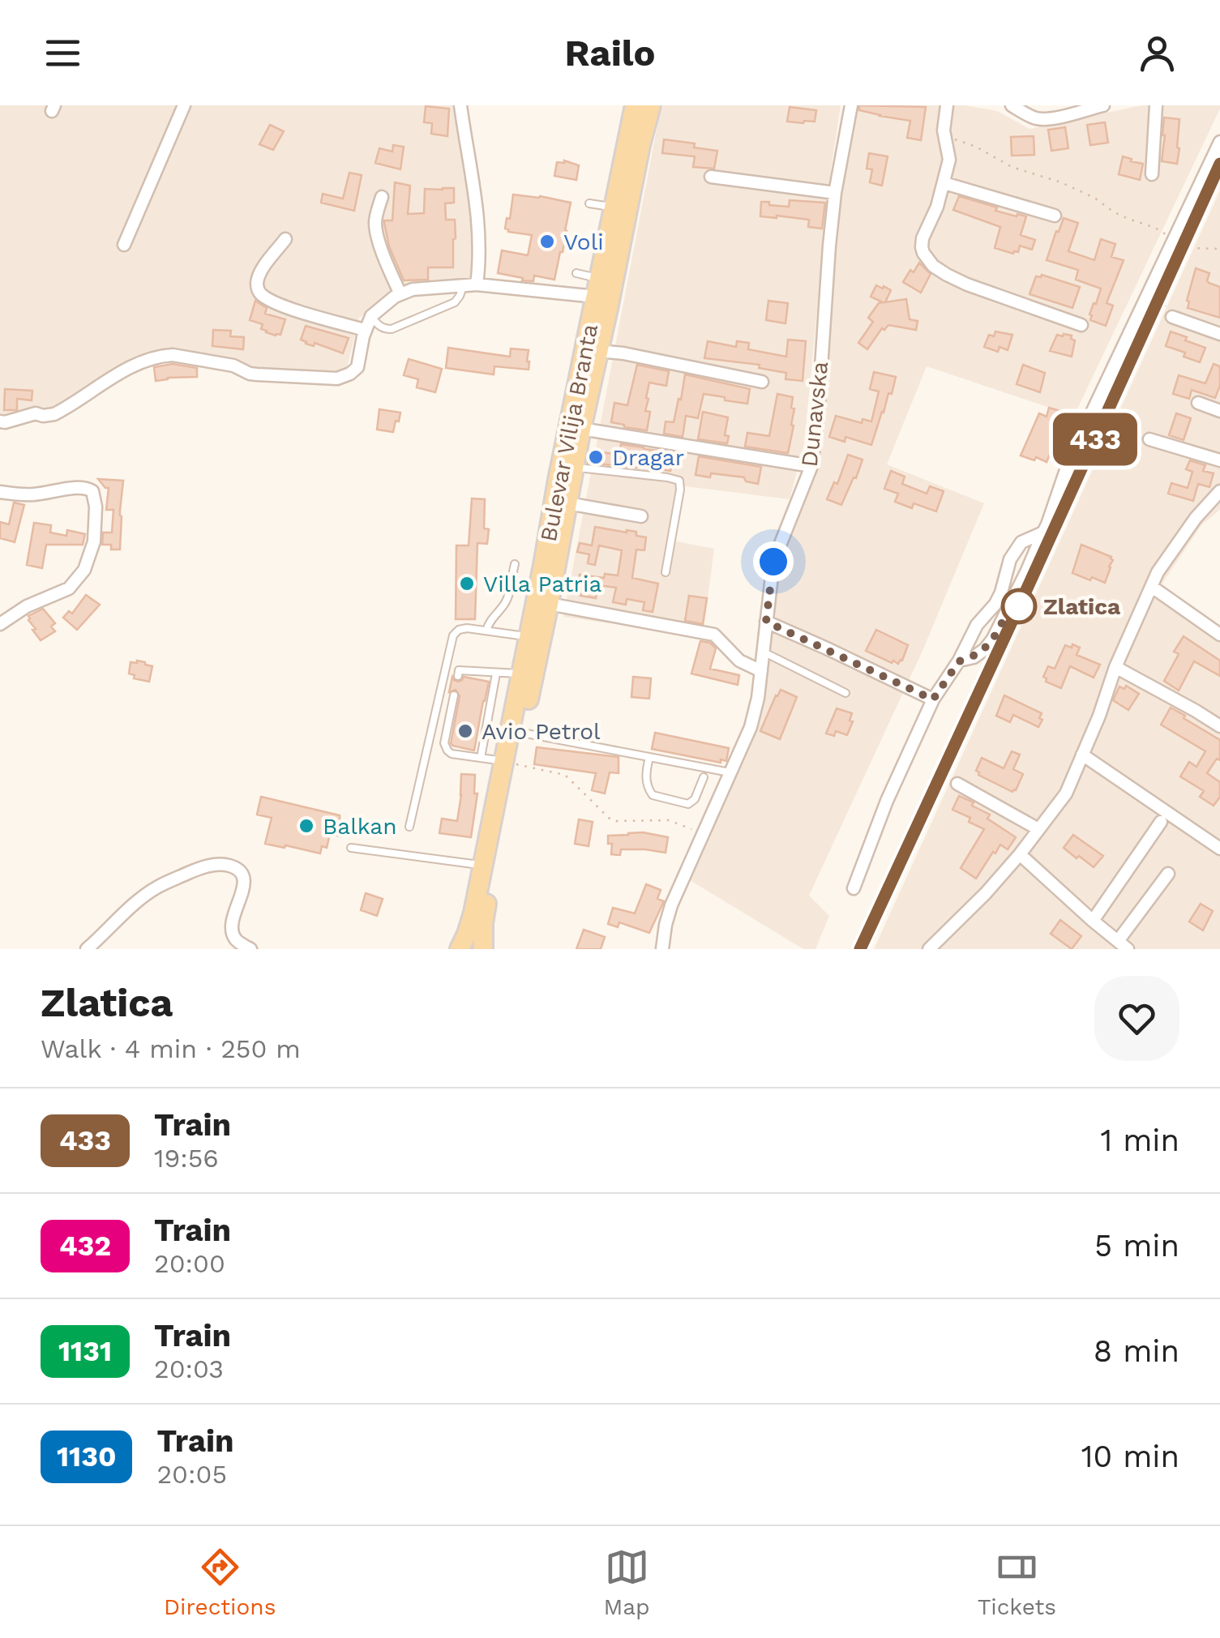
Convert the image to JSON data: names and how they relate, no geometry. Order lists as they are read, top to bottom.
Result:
{
  "streets": {
    "main road": ["Bulevar Vilija Branta"],
    "street": ["Dunavska"]
  },
  "places": [
    "Voli",
    "Dragar",
    "Villa Patria",
    "Zlatica",
    "Avio Petrol",
    "Balkan"
  ],
  "page": {
    "header": "Railo",
    "on_map": "433",
    "heading": ["Zlatica", "Walk · 4 min · 250 m"],
    "list": [
      {
        "mark": "433",
        "name": "Train",
        "note": "19:56",
        "value": "1 min"
      },
      {
        "mark": "432",
        "name": "Train",
        "note": "20:00",
        "value": "5 min"
      },
      {
        "mark": "1131",
        "name": "Train",
        "note": "20:03",
        "value": "8 min"
      },
      {
        "mark": "1130",
        "name": "Train",
        "note": "20:05",
        "value": "10 min"
      }
    ],
    "tabs": ["Directions", "Map", "Tickets"]
  }
}
